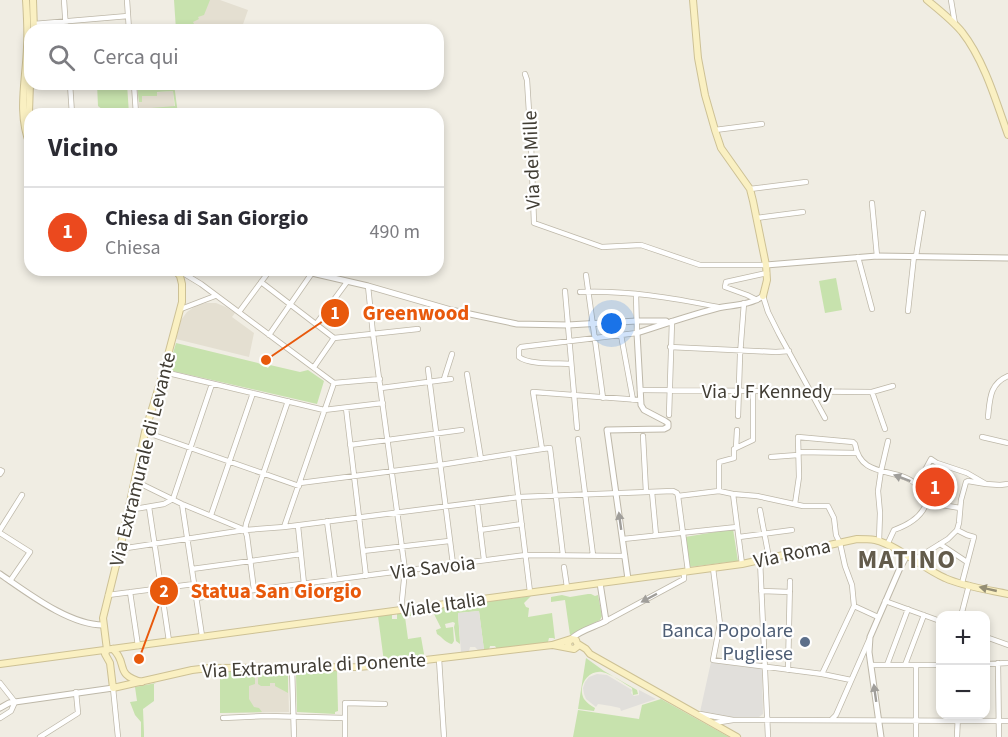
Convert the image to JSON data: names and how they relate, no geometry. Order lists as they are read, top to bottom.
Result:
{
  "streets": {
    "main road": [
      "Via Extramurale di Levante",
      "Via Roma",
      "Viale Italia",
      "Via Extramurale di Ponente"
    ],
    "street": ["Via dei Mille", "Via J F Kennedy", "Via Savoia"]
  },
  "crossings": [
    ["Via Extramurale di Levante", "Viale Italia"],
    ["Via Extramurale di Levante", "Via Extramurale di Ponente"],
    ["Via Roma", "Viale Italia"]
  ],
  "districts": ["MATINO"],
  "places": ["Greenwood", "Banca Popolare Pugliese", "Statua San Giorgio"],
  "page": {
    "search": "Cerca qui",
    "heading": "Vicino",
    "list": [
      {
        "mark": "1",
        "name": "Chiesa di San Giorgio",
        "note": "Chiesa",
        "value": "490 m"
      }
    ],
    "pins": "1",
    "map_buttons": ["+", "−"]
  }
}
